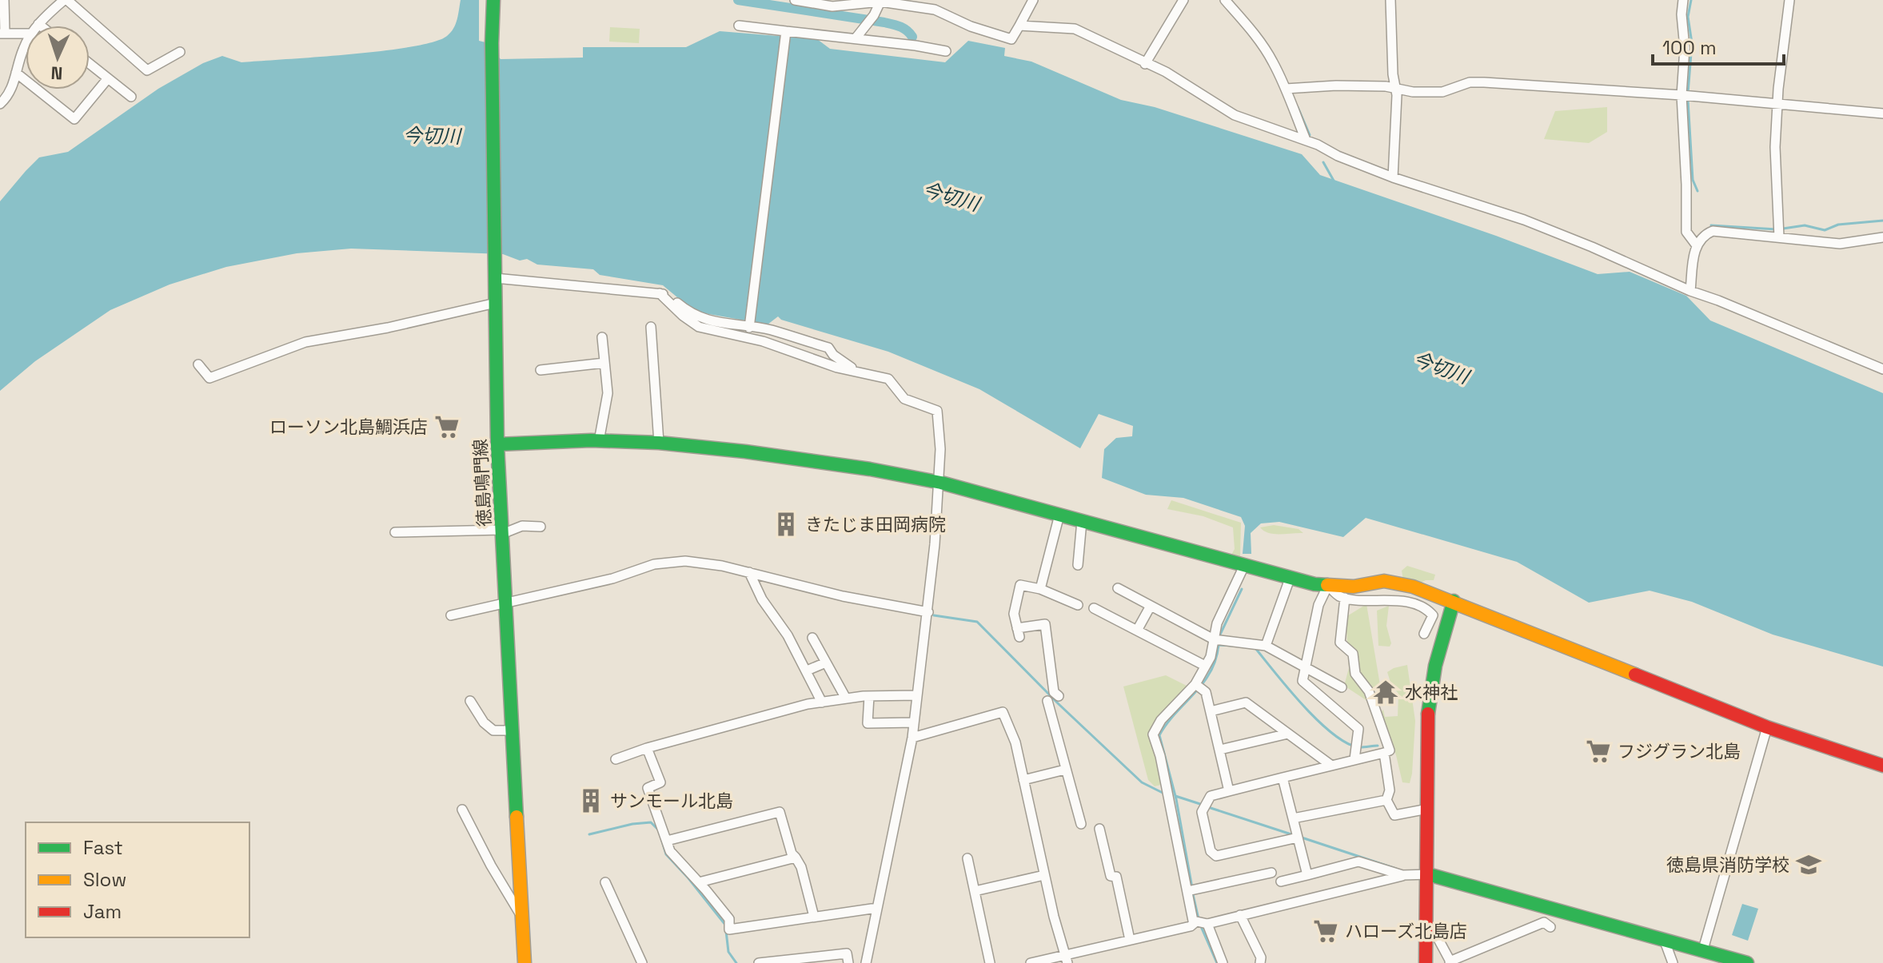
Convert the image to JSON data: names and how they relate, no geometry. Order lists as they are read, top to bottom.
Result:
{
  "streets": {
    "street": ["徳島鳴門線"]
  },
  "water": ["今切川"],
  "places": {
    "supermarket": ["ローソン北島鯛浜店", "フジグラン北島", "ハローズ北島店"],
    "building": ["きたじま田岡病院", "サンモール北島"],
    "temple": ["水神社"],
    "school or university": ["徳島県消防学校"]
  },
  "legend": ["Fast", "Slow", "Jam"],
  "scale_bar": "100 m",
  "north": "bottom"
}
